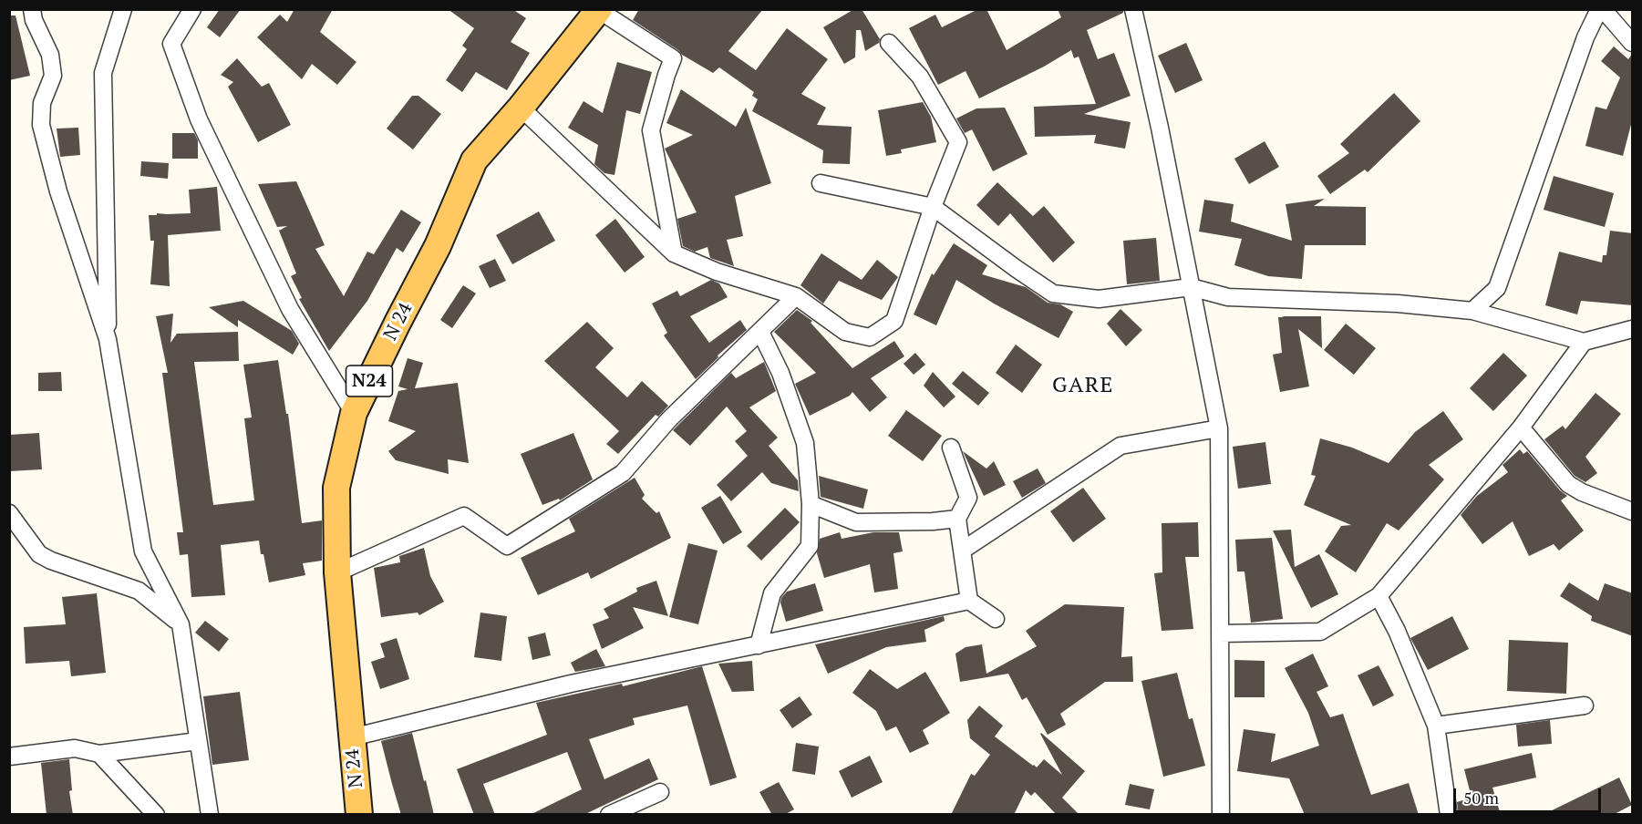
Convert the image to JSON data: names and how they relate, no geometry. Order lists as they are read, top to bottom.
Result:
{
  "streets": {
    "main road": ["N 24", "N24"]
  },
  "districts": ["GARE"],
  "scale_bar": "50 m"
}
